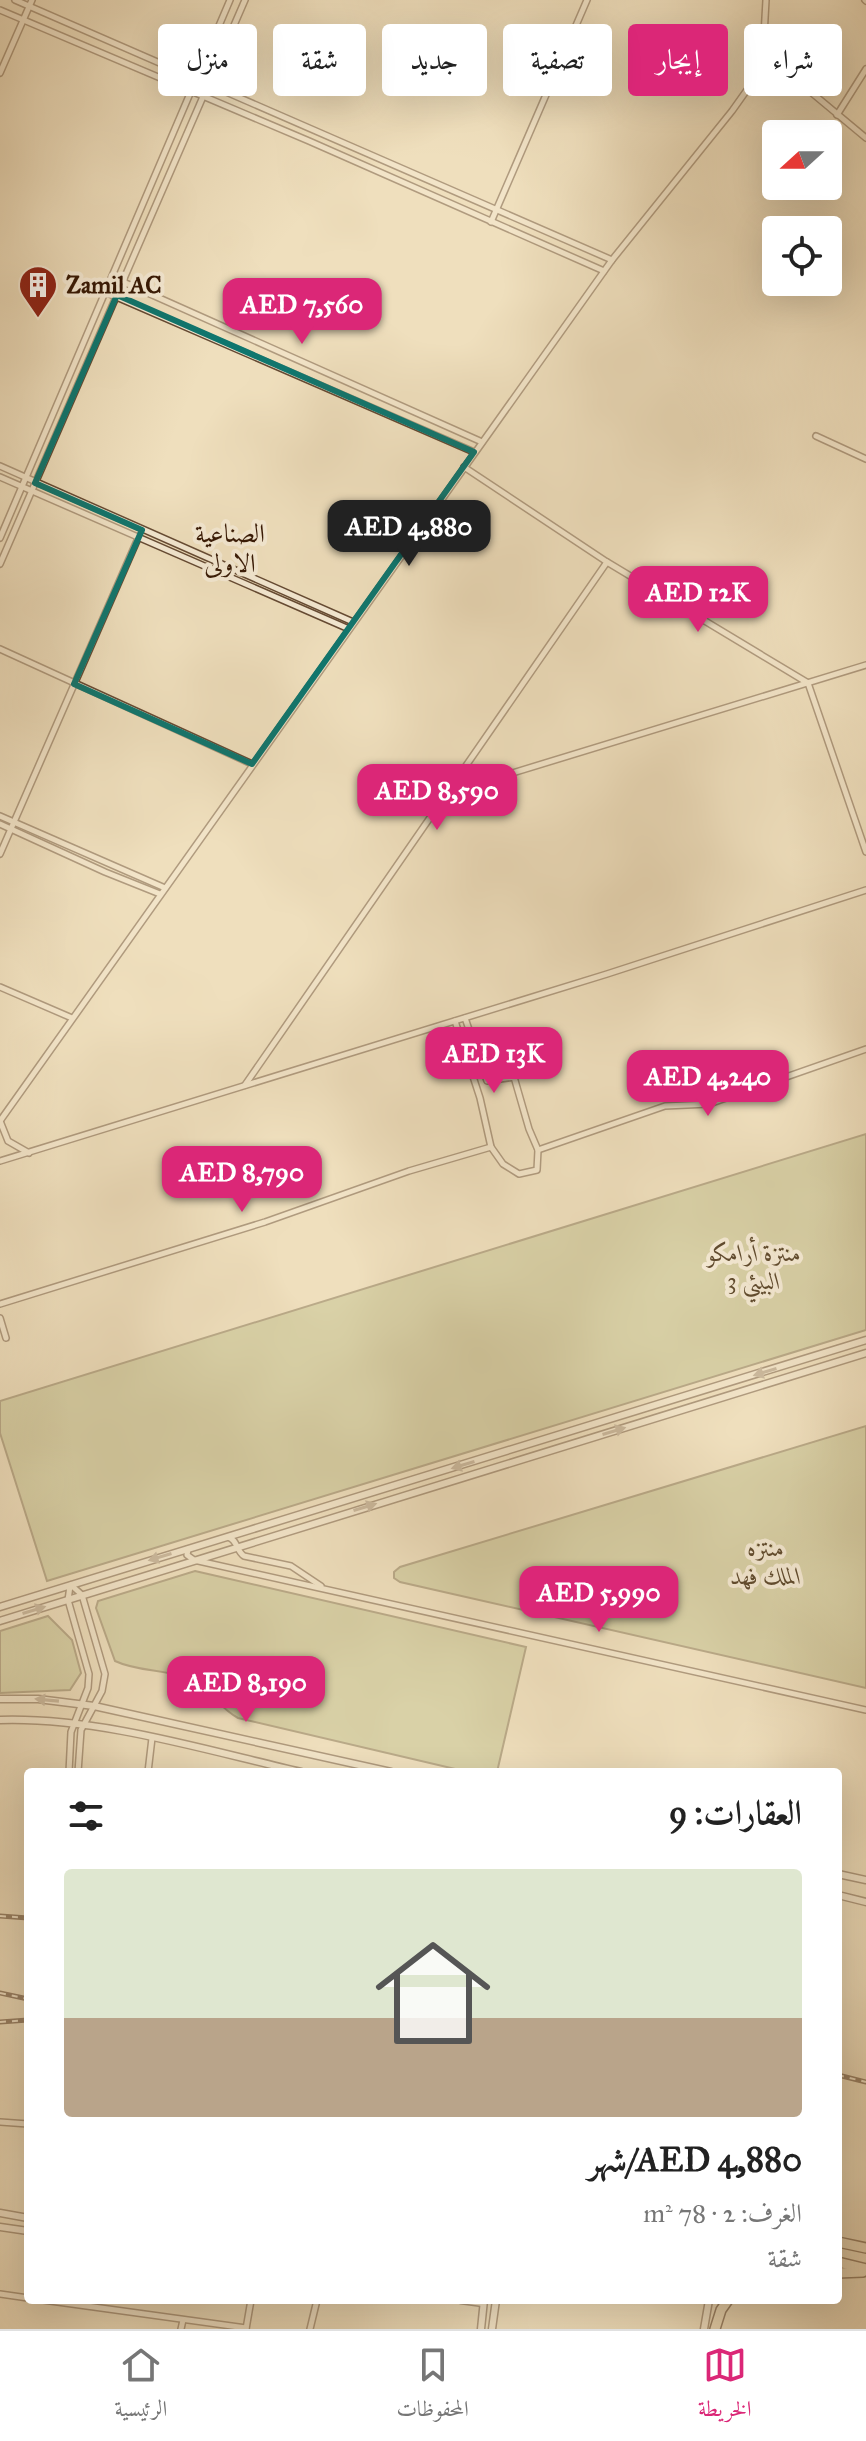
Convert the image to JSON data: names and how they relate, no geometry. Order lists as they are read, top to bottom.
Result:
{
  "districts": ["الصناعية الاولى"],
  "parks": ["منتزة أرامكو البيئي 3", "منتزه الملك فهد"],
  "places": {
    "building": ["Zamil AC"]
  },
  "north": "left",
  "page": {
    "chip": [
      "شراء",
      "إيجار",
      "تصفية",
      "جديد",
      "شقة",
      "منزل"
    ],
    "price": [
      "AED 7,560",
      "AED 4,880",
      "AED 12K",
      "AED 8,590",
      "AED 13K",
      "AED 4,240",
      "AED 8,790",
      "AED 5,990",
      "AED 8,190"
    ],
    "heading": "العقارات: 9",
    "list": [
      {
        "name": "AED 4,880/شهر",
        "note": "الغرف: 2 · 78 m² · شقة"
      }
    ],
    "tabs": ["الخريطة", "المحفوظات", "الرئيسية"]
  }
}
